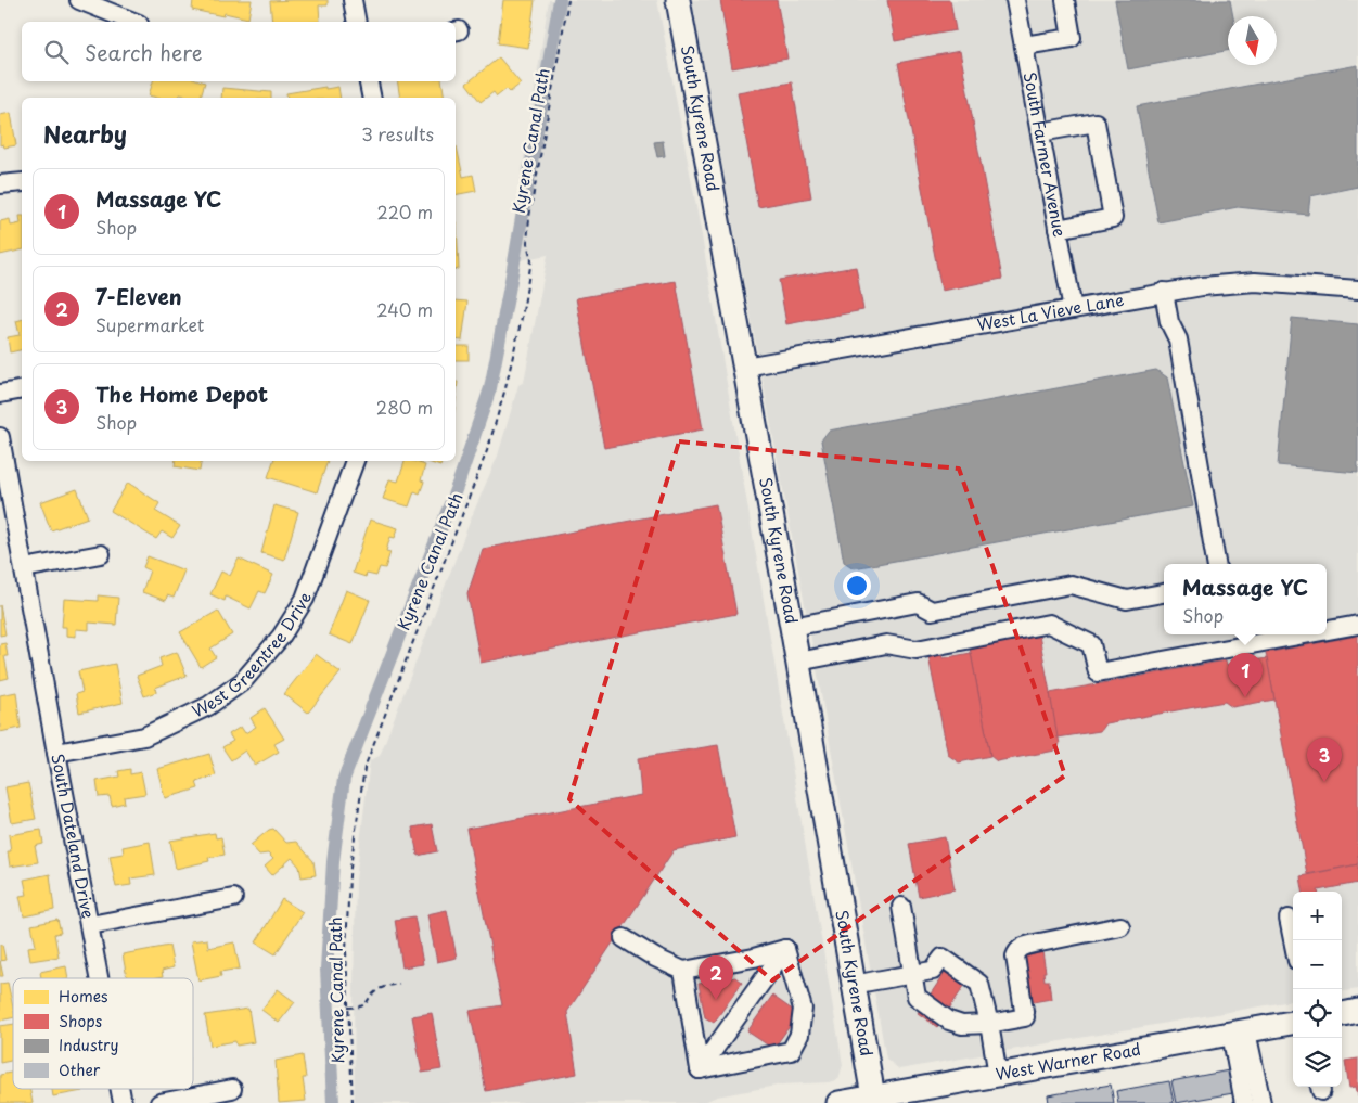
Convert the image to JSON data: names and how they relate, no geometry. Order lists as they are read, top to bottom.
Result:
{
  "streets": {
    "main road": ["South Kyrene Road", "West Warner Road"],
    "street": [
      "South Farmer Avenue",
      "West La Vieve Lane",
      "West Greentree Drive",
      "South Dateland Drive"
    ],
    "path": ["Kyrene Canal Path"]
  },
  "crossings": [
    ["South Kyrene Road", "West La Vieve Lane"],
    ["South Kyrene Road", "West Warner Road"],
    ["South Farmer Avenue", "West La Vieve Lane"],
    ["West Greentree Drive", "South Dateland Drive"]
  ],
  "legend": [
    "Homes",
    "Shops",
    "Industry",
    "Other"
  ],
  "north": "bottom",
  "page": {
    "search": "Search here",
    "heading": ["Nearby", "3 results"],
    "list": [
      {
        "mark": "1",
        "name": "Massage YC",
        "note": "Shop",
        "value": "220 m"
      },
      {
        "mark": "2",
        "name": "7-Eleven",
        "note": "Supermarket",
        "value": "240 m"
      },
      {
        "mark": "3",
        "name": "The Home Depot",
        "note": "Shop",
        "value": "280 m"
      }
    ],
    "popup": ["Massage YC", "Shop"],
    "pins": ["1", "3", "2"],
    "map_buttons": ["+", "−"]
  }
}
